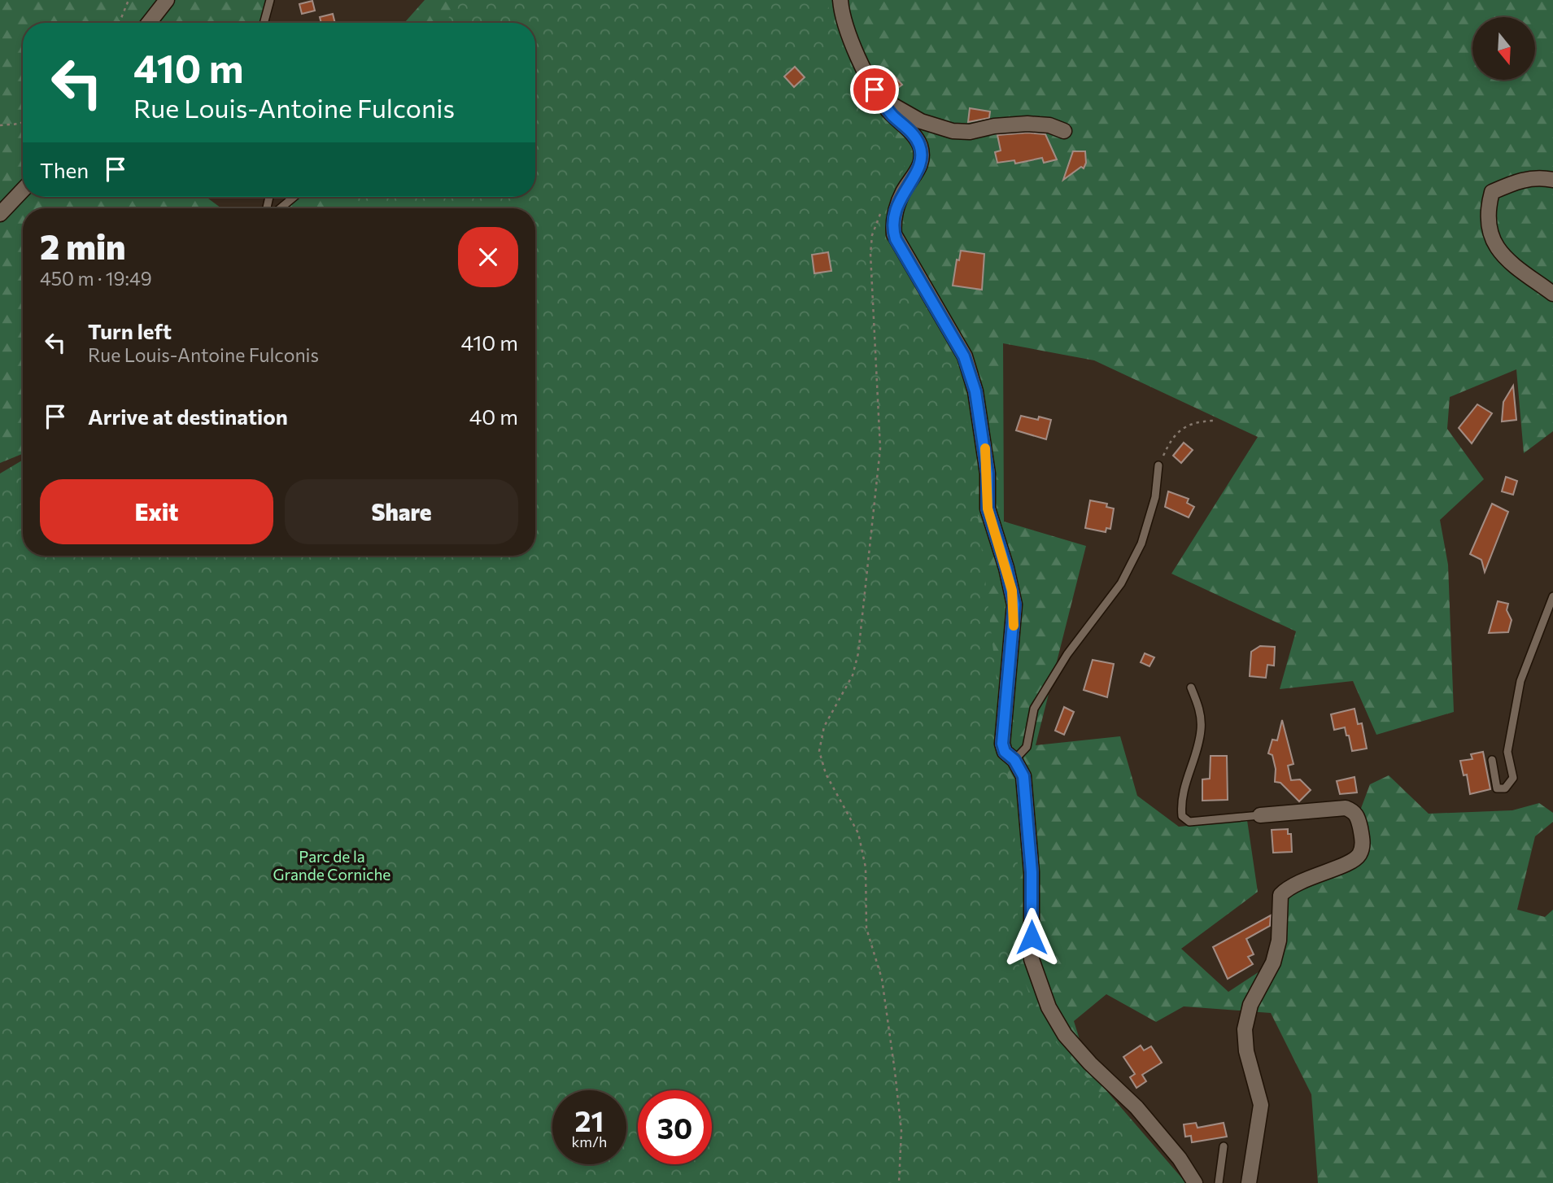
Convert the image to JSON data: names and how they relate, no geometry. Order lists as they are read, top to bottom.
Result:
{
  "parks": ["Parc de la Grande Corniche"],
  "north": "bottom",
  "page": {
    "turn": ["410 m", "Rue Louis-Antoine Fulconis"],
    "then": "Then",
    "heading": ["2 min", "450 m · 19:49"],
    "list": [
      {
        "name": "Turn left",
        "note": "Rue Louis-Antoine Fulconis",
        "value": "410 m"
      },
      {
        "name": "Arrive at destination",
        "value": "40 m"
      }
    ],
    "buttons": ["Exit", "Share"],
    "speed": "21 km/h",
    "limit": "30"
  }
}
